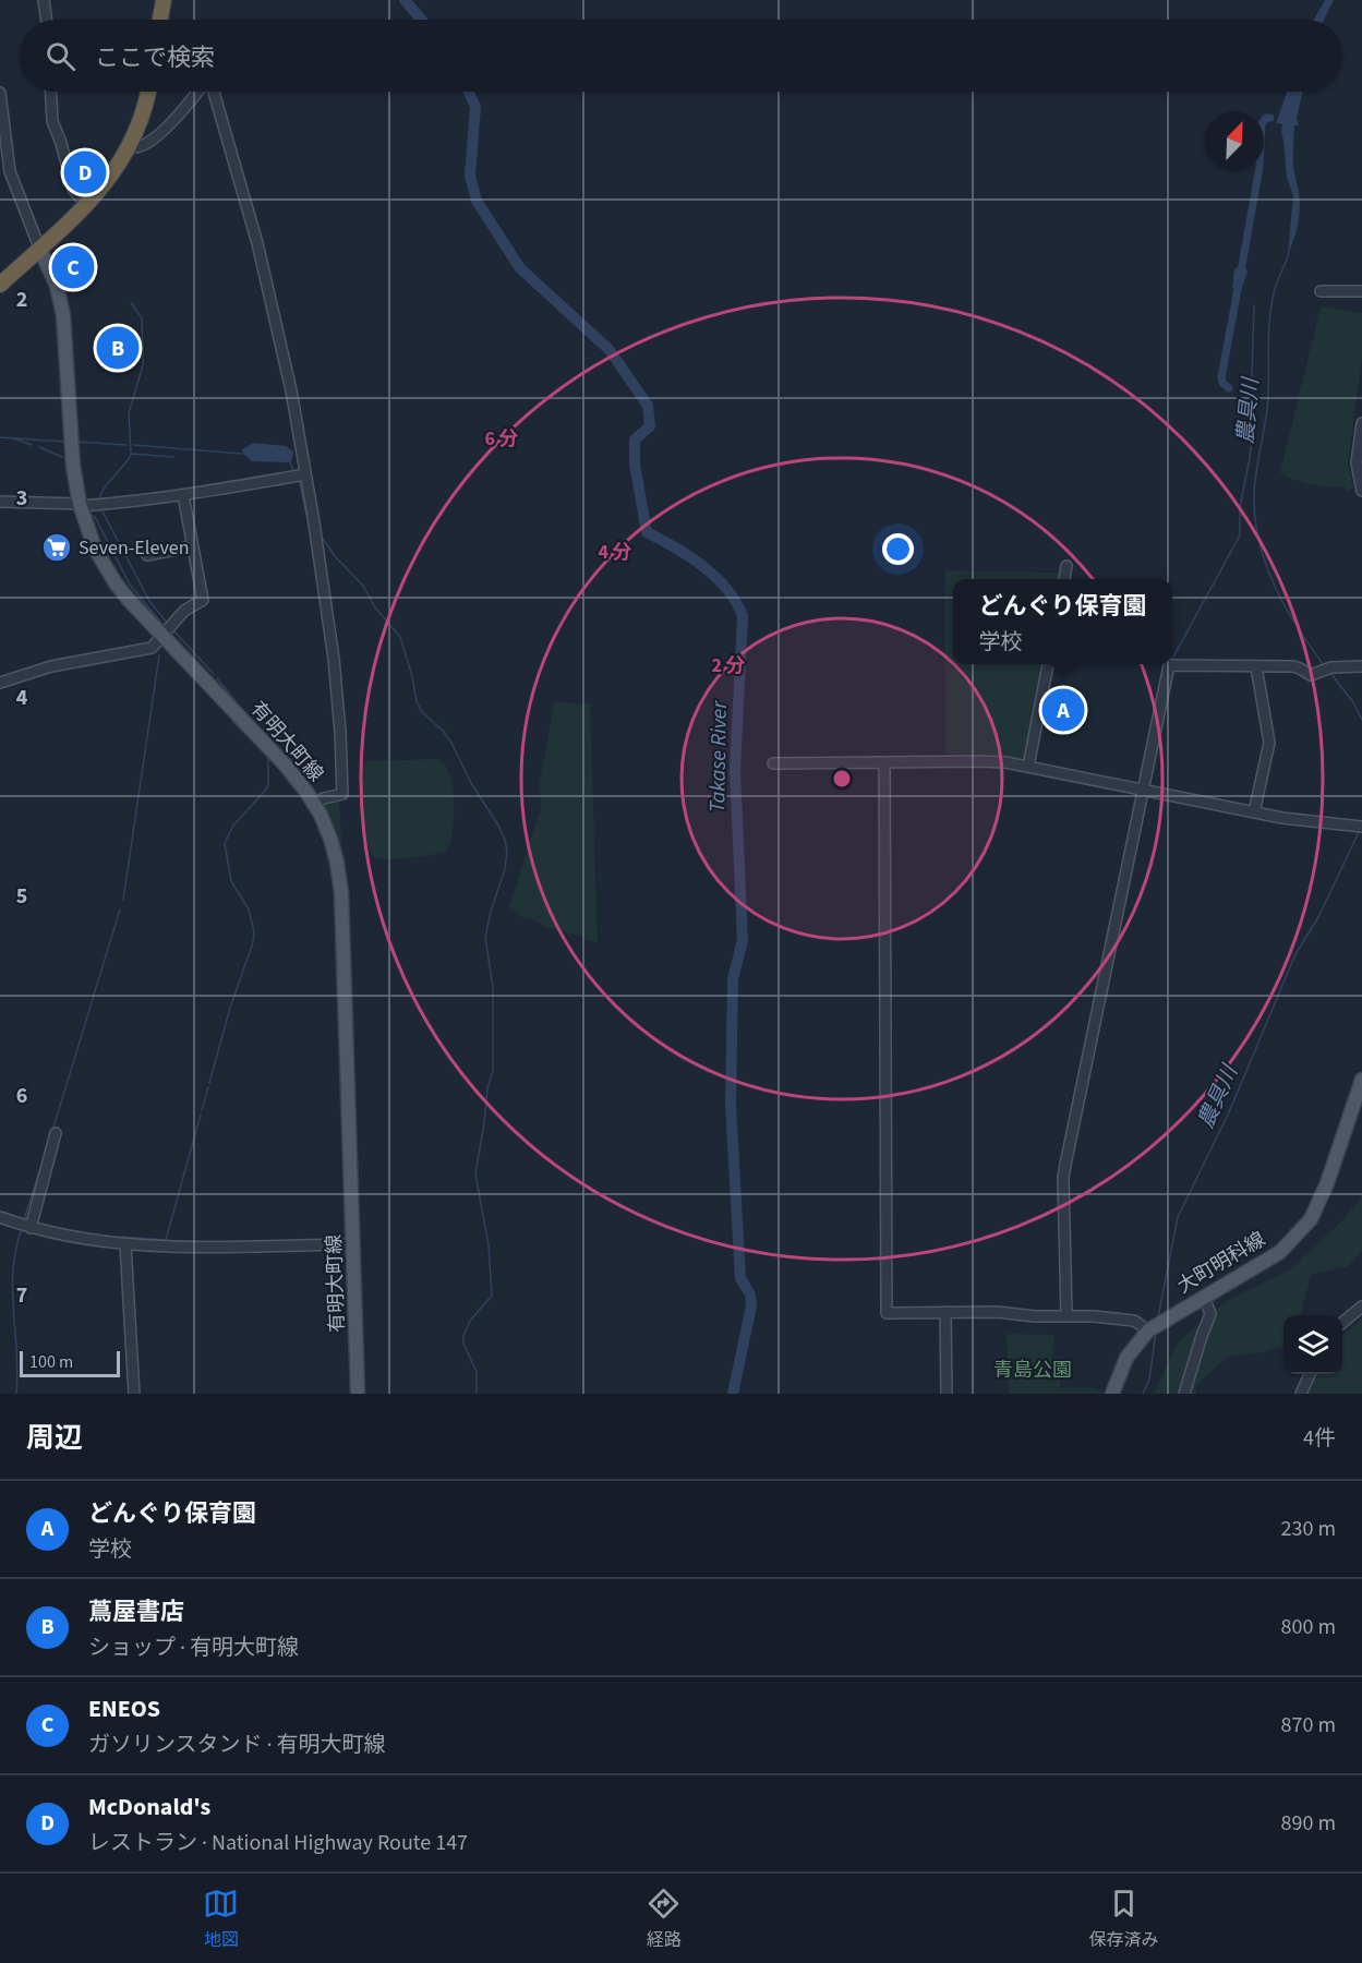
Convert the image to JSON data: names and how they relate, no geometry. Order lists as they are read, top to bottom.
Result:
{
  "streets": {
    "main road": ["有明大町線", "大町明科線"]
  },
  "water": ["農具川", "Takase River"],
  "parks": ["青島公園"],
  "places": {
    "supermarket": ["Seven-Eleven"]
  },
  "scale_bar": "100 m",
  "north": "top right",
  "page": {
    "search": "ここで検索",
    "pins": [
      "D",
      "C",
      "B",
      "A"
    ],
    "popup": ["どんぐり保育園", "学校"],
    "scale": "100 m",
    "heading": ["周辺", "4件"],
    "list": [
      {
        "mark": "A",
        "name": "どんぐり保育園",
        "note": "学校",
        "value": "230 m"
      },
      {
        "mark": "B",
        "name": "蔦屋書店",
        "note": "ショップ · 有明大町線",
        "value": "800 m"
      },
      {
        "mark": "C",
        "name": "ENEOS",
        "note": "ガソリンスタンド · 有明大町線",
        "value": "870 m"
      },
      {
        "mark": "D",
        "name": "McDonald's",
        "note": "レストラン · National Highway Route 147",
        "value": "890 m"
      }
    ],
    "nav": ["地図", "経路", "保存済み"]
  },
  "grid": {
    "rows": [
      "2",
      "3",
      "4",
      "5",
      "6",
      "7"
    ]
  },
  "rings": ["6 分", "4 分", "2 分"]
}
